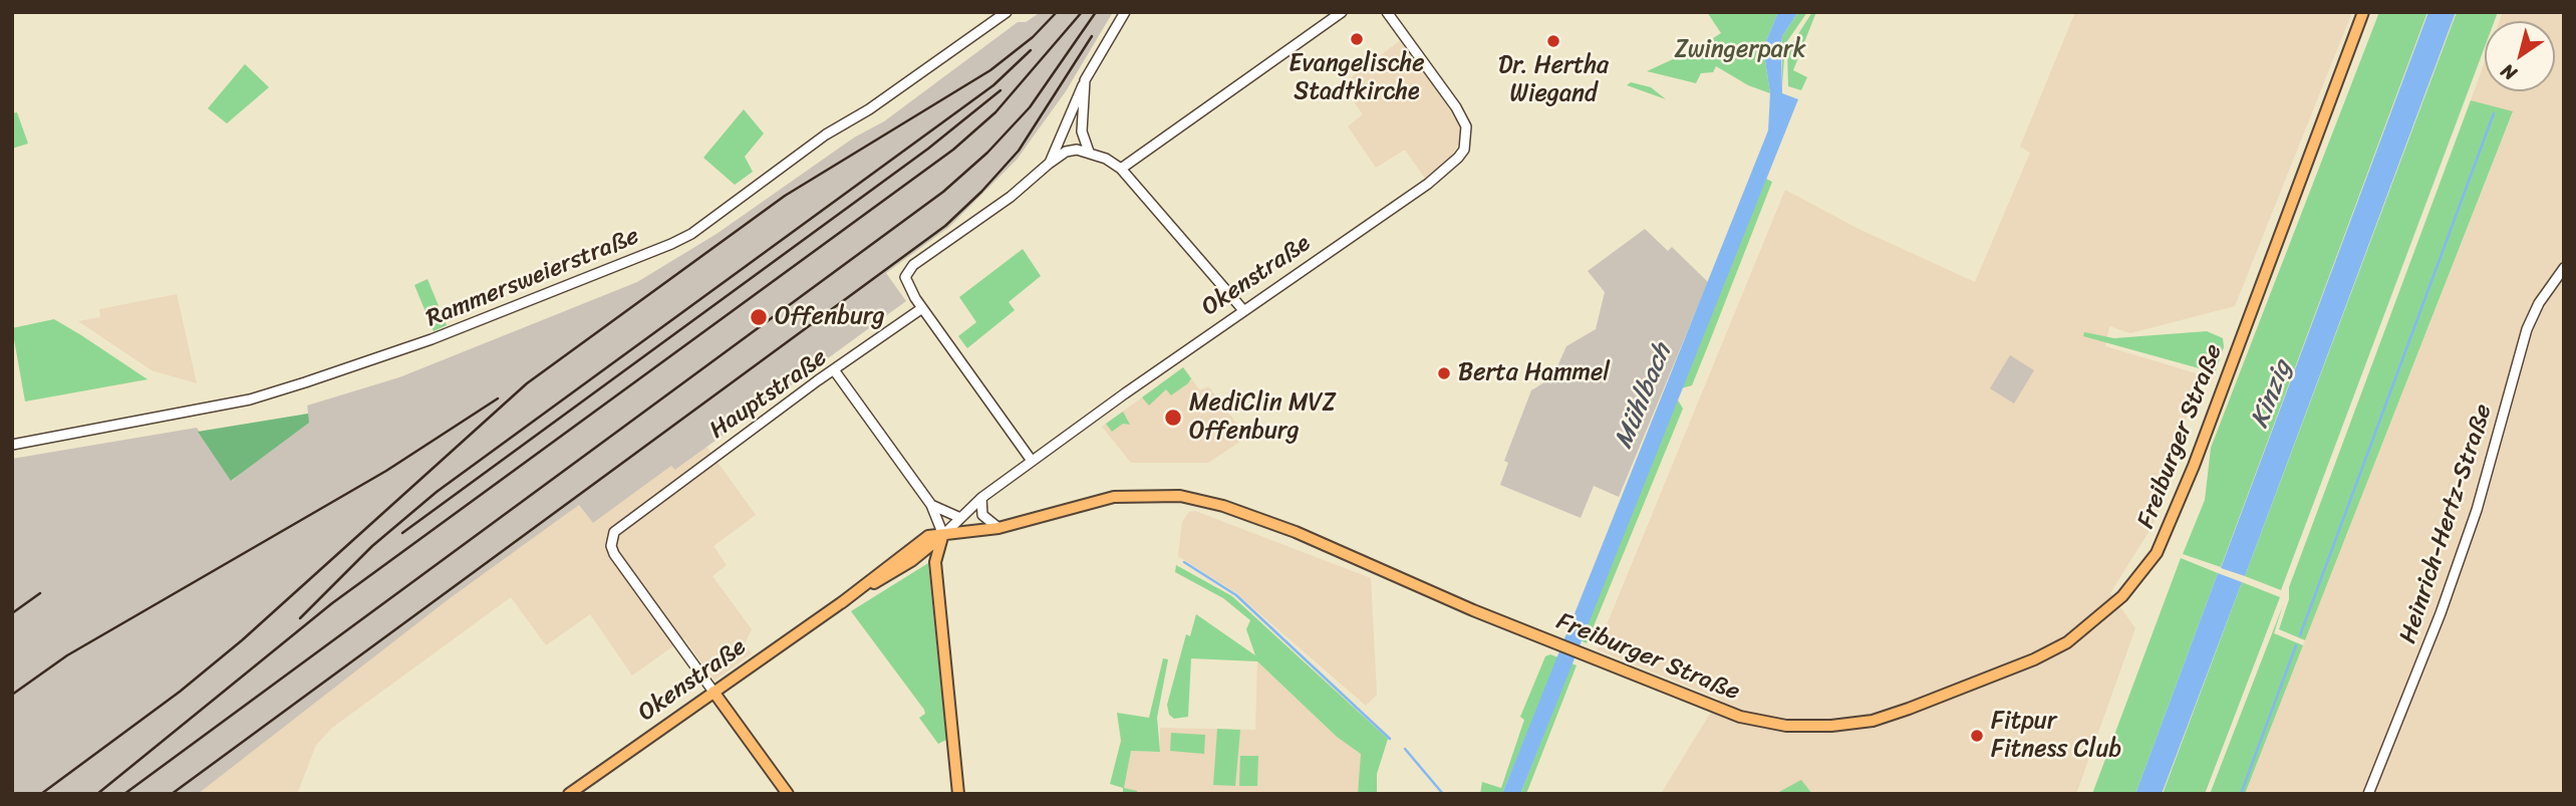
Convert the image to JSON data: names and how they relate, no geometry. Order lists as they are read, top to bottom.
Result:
{
  "streets": {
    "main road": ["Okenstraße", "Freiburger Straße"],
    "street": ["Rammersweierstraße", "Hauptstraße", "Heinrich-Hertz-Straße"]
  },
  "crossings": [
    ["Okenstraße", "Hauptstraße"],
    ["Okenstraße", "Freiburger Straße"]
  ],
  "water": ["Kinzig", "Mühlbach"],
  "parks": ["Zwingerpark"],
  "places": [
    "Evangelische Stadtkirche",
    "Dr. Hertha Wiegand",
    "Offenburg",
    "Berta Hammel",
    "MediClin MVZ Offenburg",
    "Fitpur Fitness Club"
  ],
  "north": "bottom left"
}
